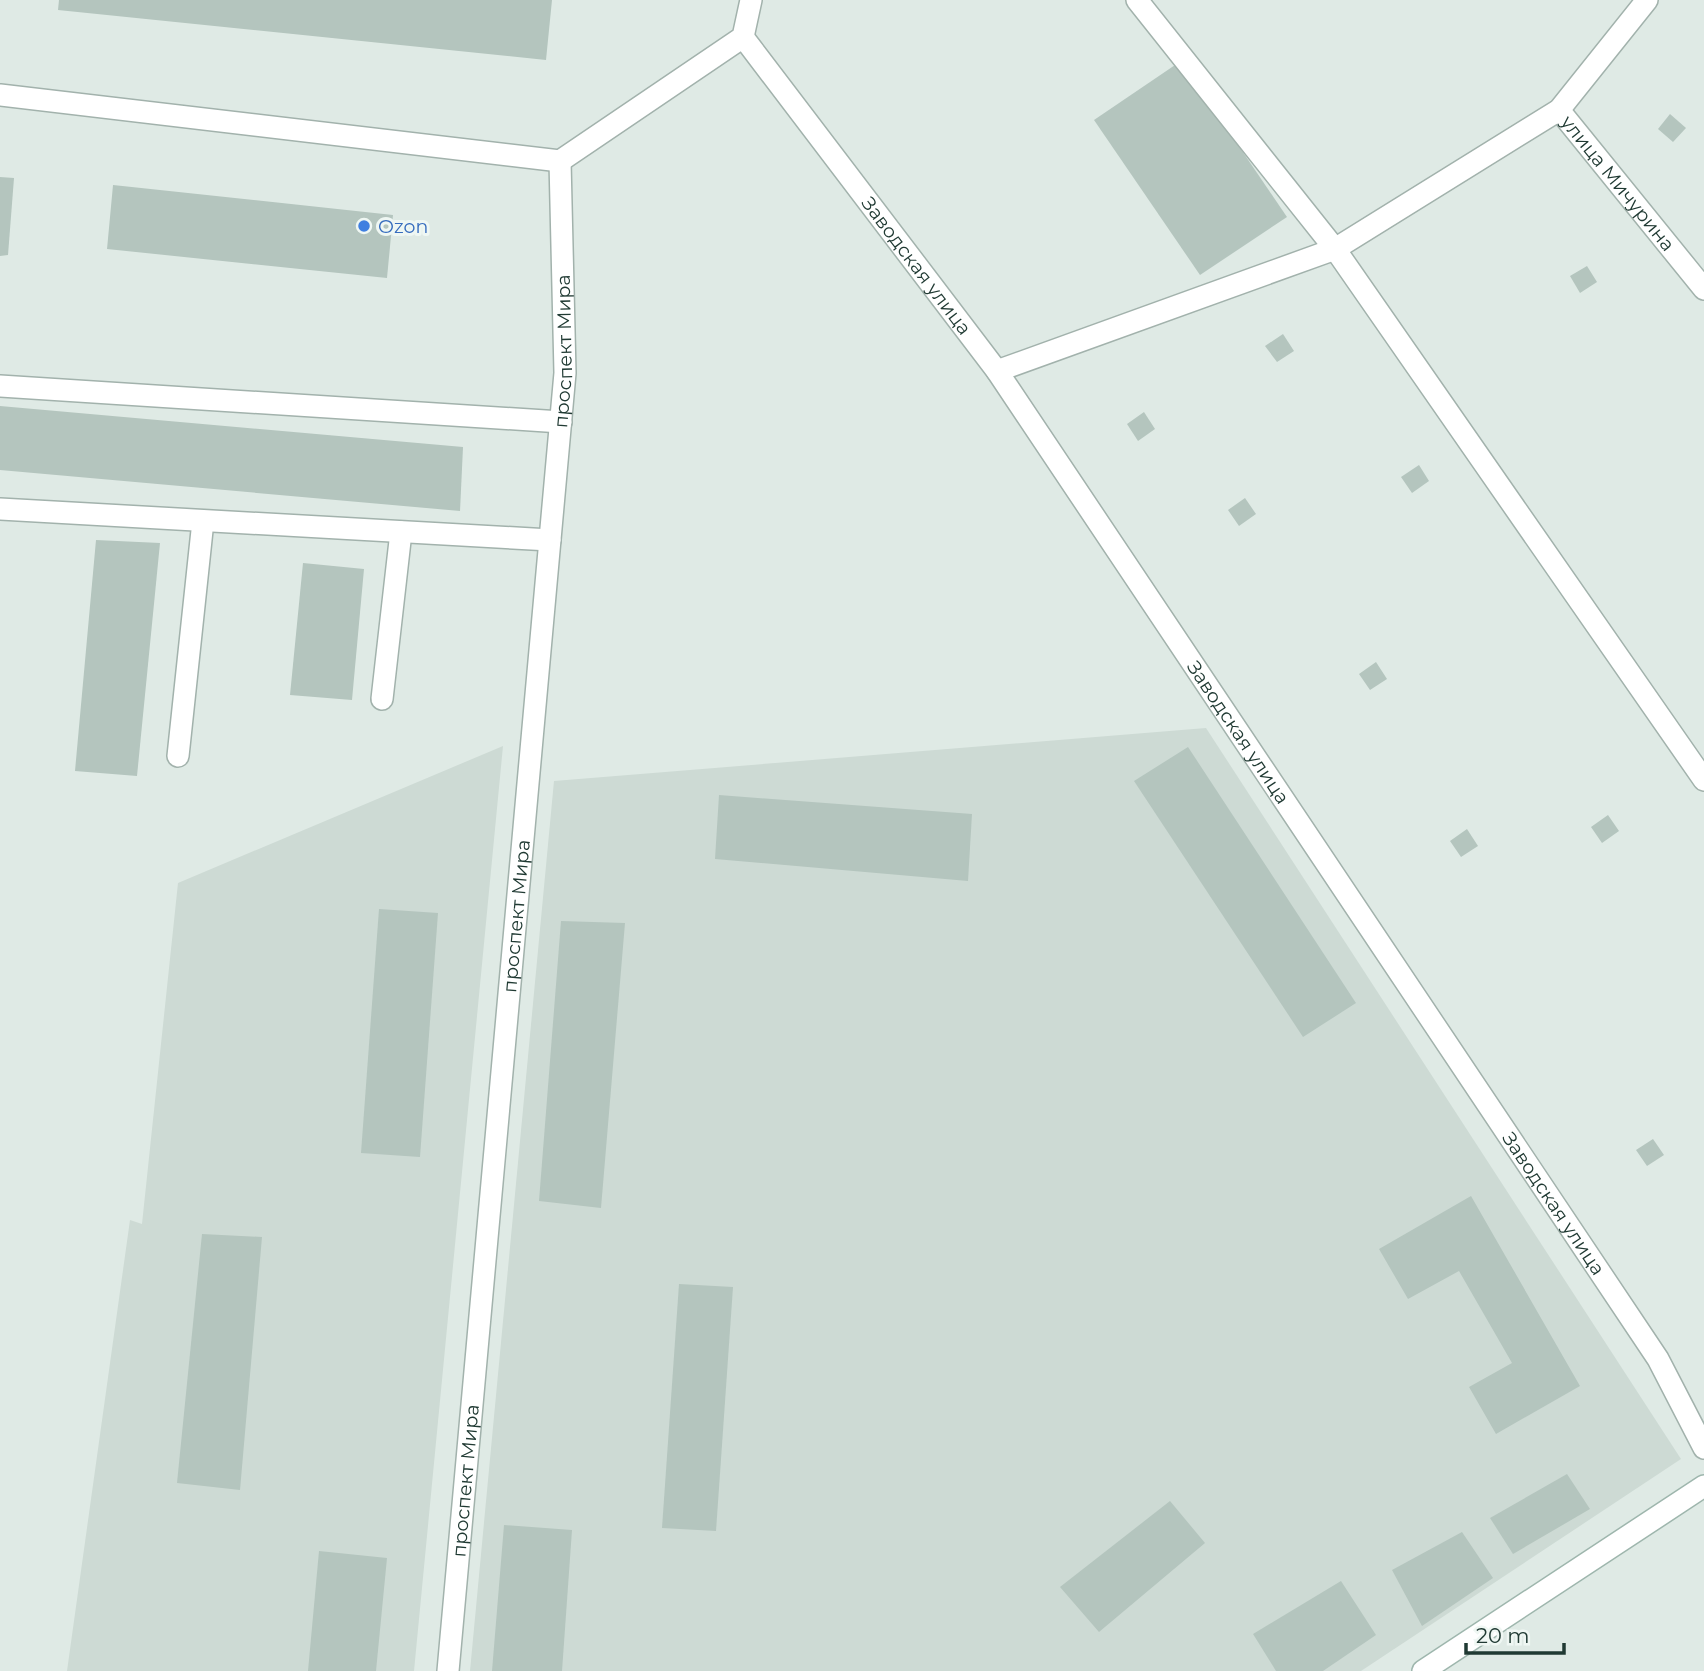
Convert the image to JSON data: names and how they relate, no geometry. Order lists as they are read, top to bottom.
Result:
{
  "streets": {
    "street": ["улица Мичурина", "Заводская улица", "проспект Мира"]
  },
  "places": ["Ozon"],
  "scale_bar": "20 m"
}
